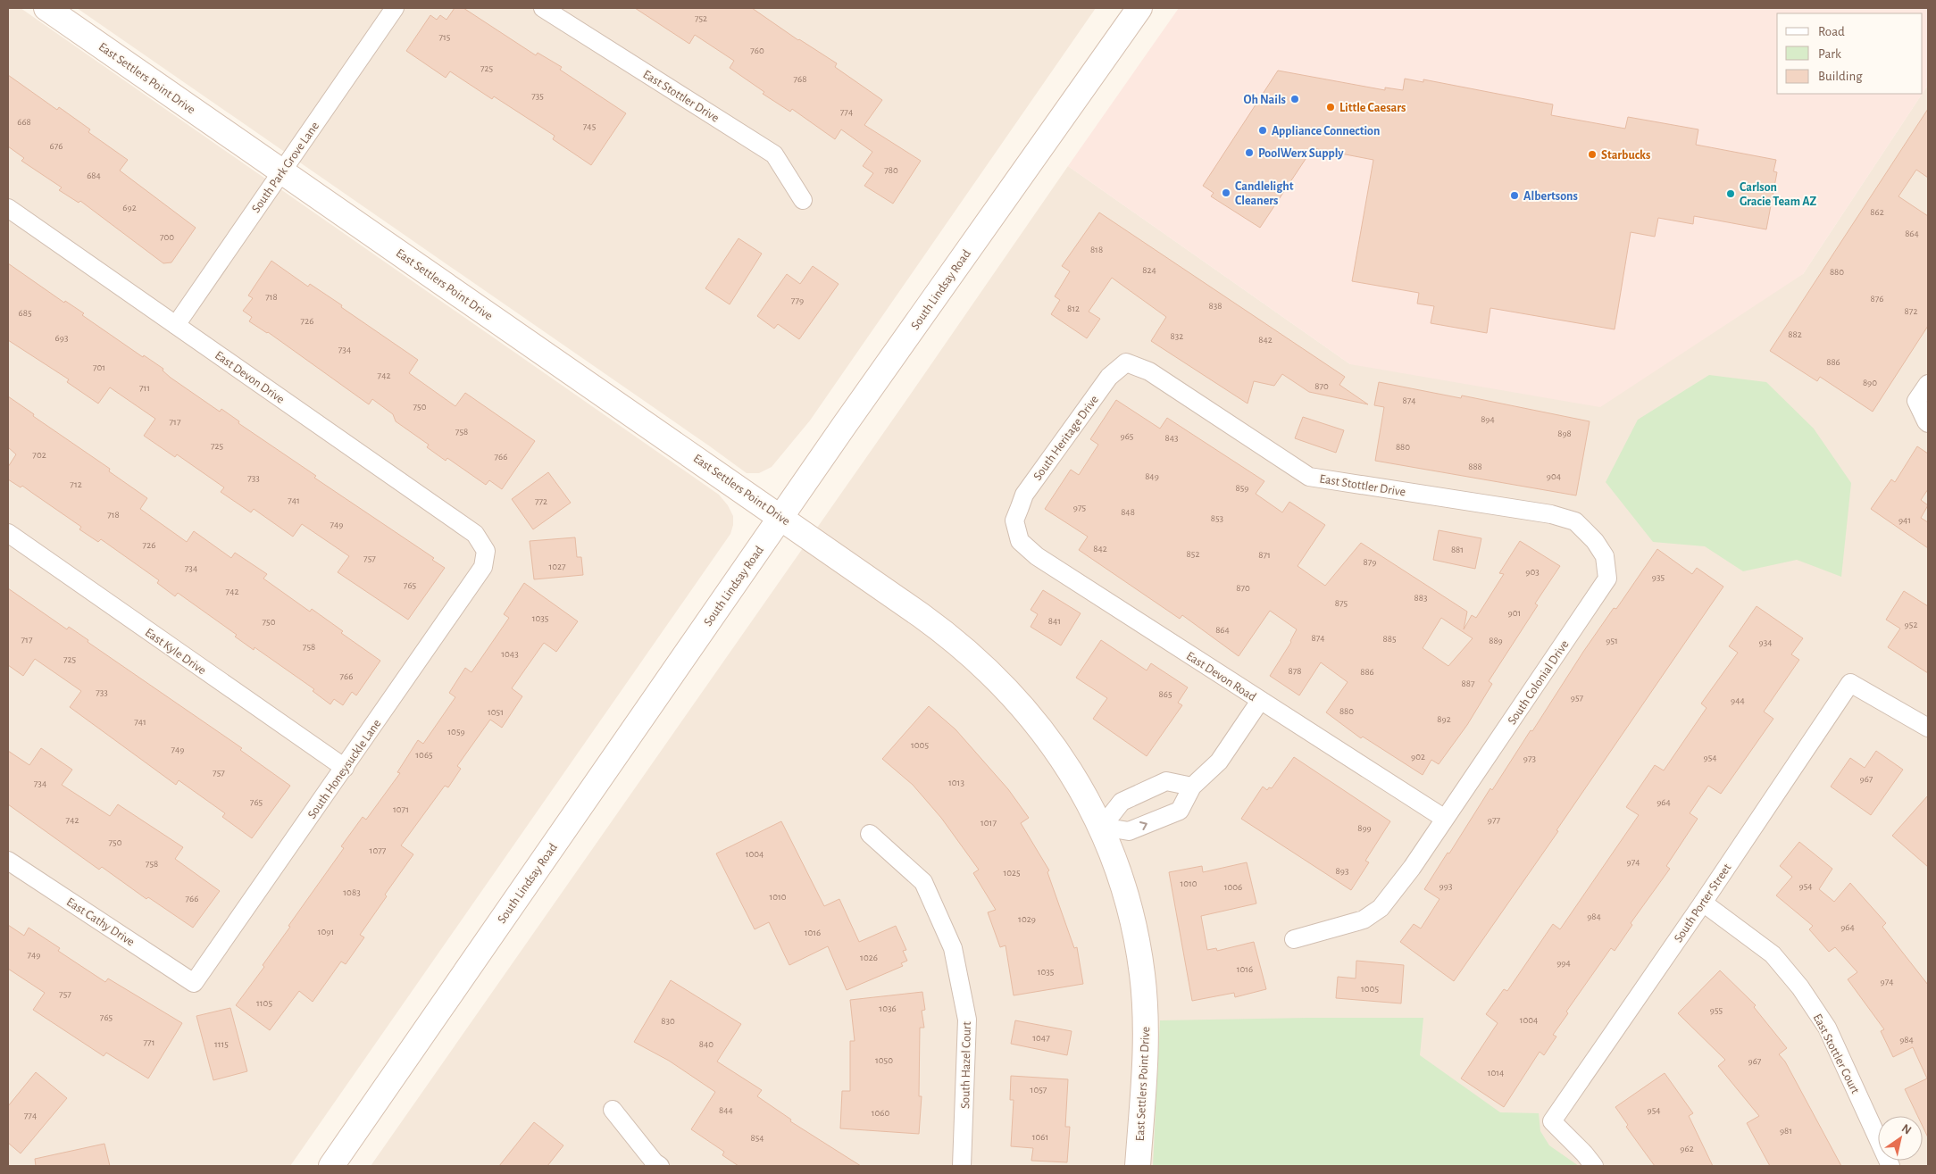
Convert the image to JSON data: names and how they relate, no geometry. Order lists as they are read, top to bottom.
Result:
{
  "streets": {
    "street": [
      "East Settlers Point Drive",
      "East Stottler Drive",
      "South Park Grove Lane",
      "South Lindsay Road",
      "East Devon Drive",
      "South Heritage Drive",
      "East Kyle Drive",
      "East Devon Road",
      "South Colonial Drive",
      "South Honeysuckle Lane",
      "South Porter Street",
      "East Cathy Drive",
      "East Stottler Court",
      "South Hazel Court"
    ]
  },
  "crossings": [
    ["East Settlers Point Drive", "South Park Grove Lane"],
    ["East Settlers Point Drive", "South Lindsay Road"],
    ["East Stottler Drive", "South Heritage Drive"],
    ["East Stottler Drive", "South Colonial Drive"],
    ["South Park Grove Lane", "East Devon Drive"],
    ["East Devon Drive", "South Honeysuckle Lane"],
    ["South Heritage Drive", "East Devon Road"],
    ["East Kyle Drive", "South Honeysuckle Lane"],
    ["East Devon Road", "South Colonial Drive"],
    ["South Honeysuckle Lane", "East Cathy Drive"],
    ["South Porter Street", "East Stottler Court"]
  ],
  "places": [
    "Oh Nails",
    "Little Caesars",
    "Appliance Connection",
    "PoolWerx Supply",
    "Starbucks",
    "Candlelight Cleaners",
    "Carlson Gracie Team AZ",
    "Albertsons"
  ],
  "house_numbers": [
    "752",
    "715",
    "760",
    "725",
    "768",
    "735",
    "774",
    "668",
    "745",
    "676",
    "780",
    "684",
    "692",
    "862",
    "864",
    "700",
    "818",
    "824",
    "880",
    "718",
    "876",
    "779",
    "838",
    "812",
    "872",
    "685",
    "726",
    "882",
    "832",
    "693",
    "842",
    "734",
    "886",
    "701",
    "742",
    "890",
    "870",
    "711",
    "874",
    "750",
    "894",
    "717",
    "758",
    "898",
    "965",
    "843",
    "725",
    "880",
    "702",
    "766",
    "888",
    "849",
    "904",
    "733",
    "712",
    "859",
    "741",
    "772",
    "975",
    "848",
    "718",
    "853",
    "941",
    "749",
    "726",
    "842",
    "881",
    "852",
    "871",
    "757",
    "879",
    "1027",
    "734",
    "903",
    "935",
    "765",
    "870",
    "742",
    "883",
    "875",
    "901",
    "1035",
    "841",
    "750",
    "952",
    "864",
    "874",
    "885",
    "717",
    "889",
    "951",
    "934",
    "758",
    "1043",
    "725",
    "878",
    "886",
    "766",
    "887",
    "733",
    "865",
    "957",
    "944",
    "880",
    "1051",
    "892",
    "741",
    "1059",
    "1005",
    "749",
    "1065",
    "902",
    "954",
    "973",
    "757",
    "967",
    "1013",
    "734",
    "765",
    "964",
    "1071",
    "742",
    "977",
    "1017",
    "899",
    "750",
    "1077",
    "1004",
    "974",
    "758",
    "893",
    "1025",
    "1010",
    "993",
    "954",
    "1006",
    "1083",
    "1010",
    "766",
    "984",
    "1029",
    "964",
    "1091",
    "1016",
    "749",
    "1026",
    "994",
    "1016",
    "1035",
    "974",
    "1005",
    "757",
    "1105",
    "1036",
    "955",
    "765",
    "1004",
    "830",
    "1047",
    "984",
    "771",
    "1115",
    "840",
    "1050",
    "967",
    "1014",
    "1057",
    "844",
    "954",
    "1060",
    "774",
    "981",
    "1061",
    "854",
    "962"
  ],
  "legend": ["Road", "Park", "Building"],
  "north": "top right"
}
